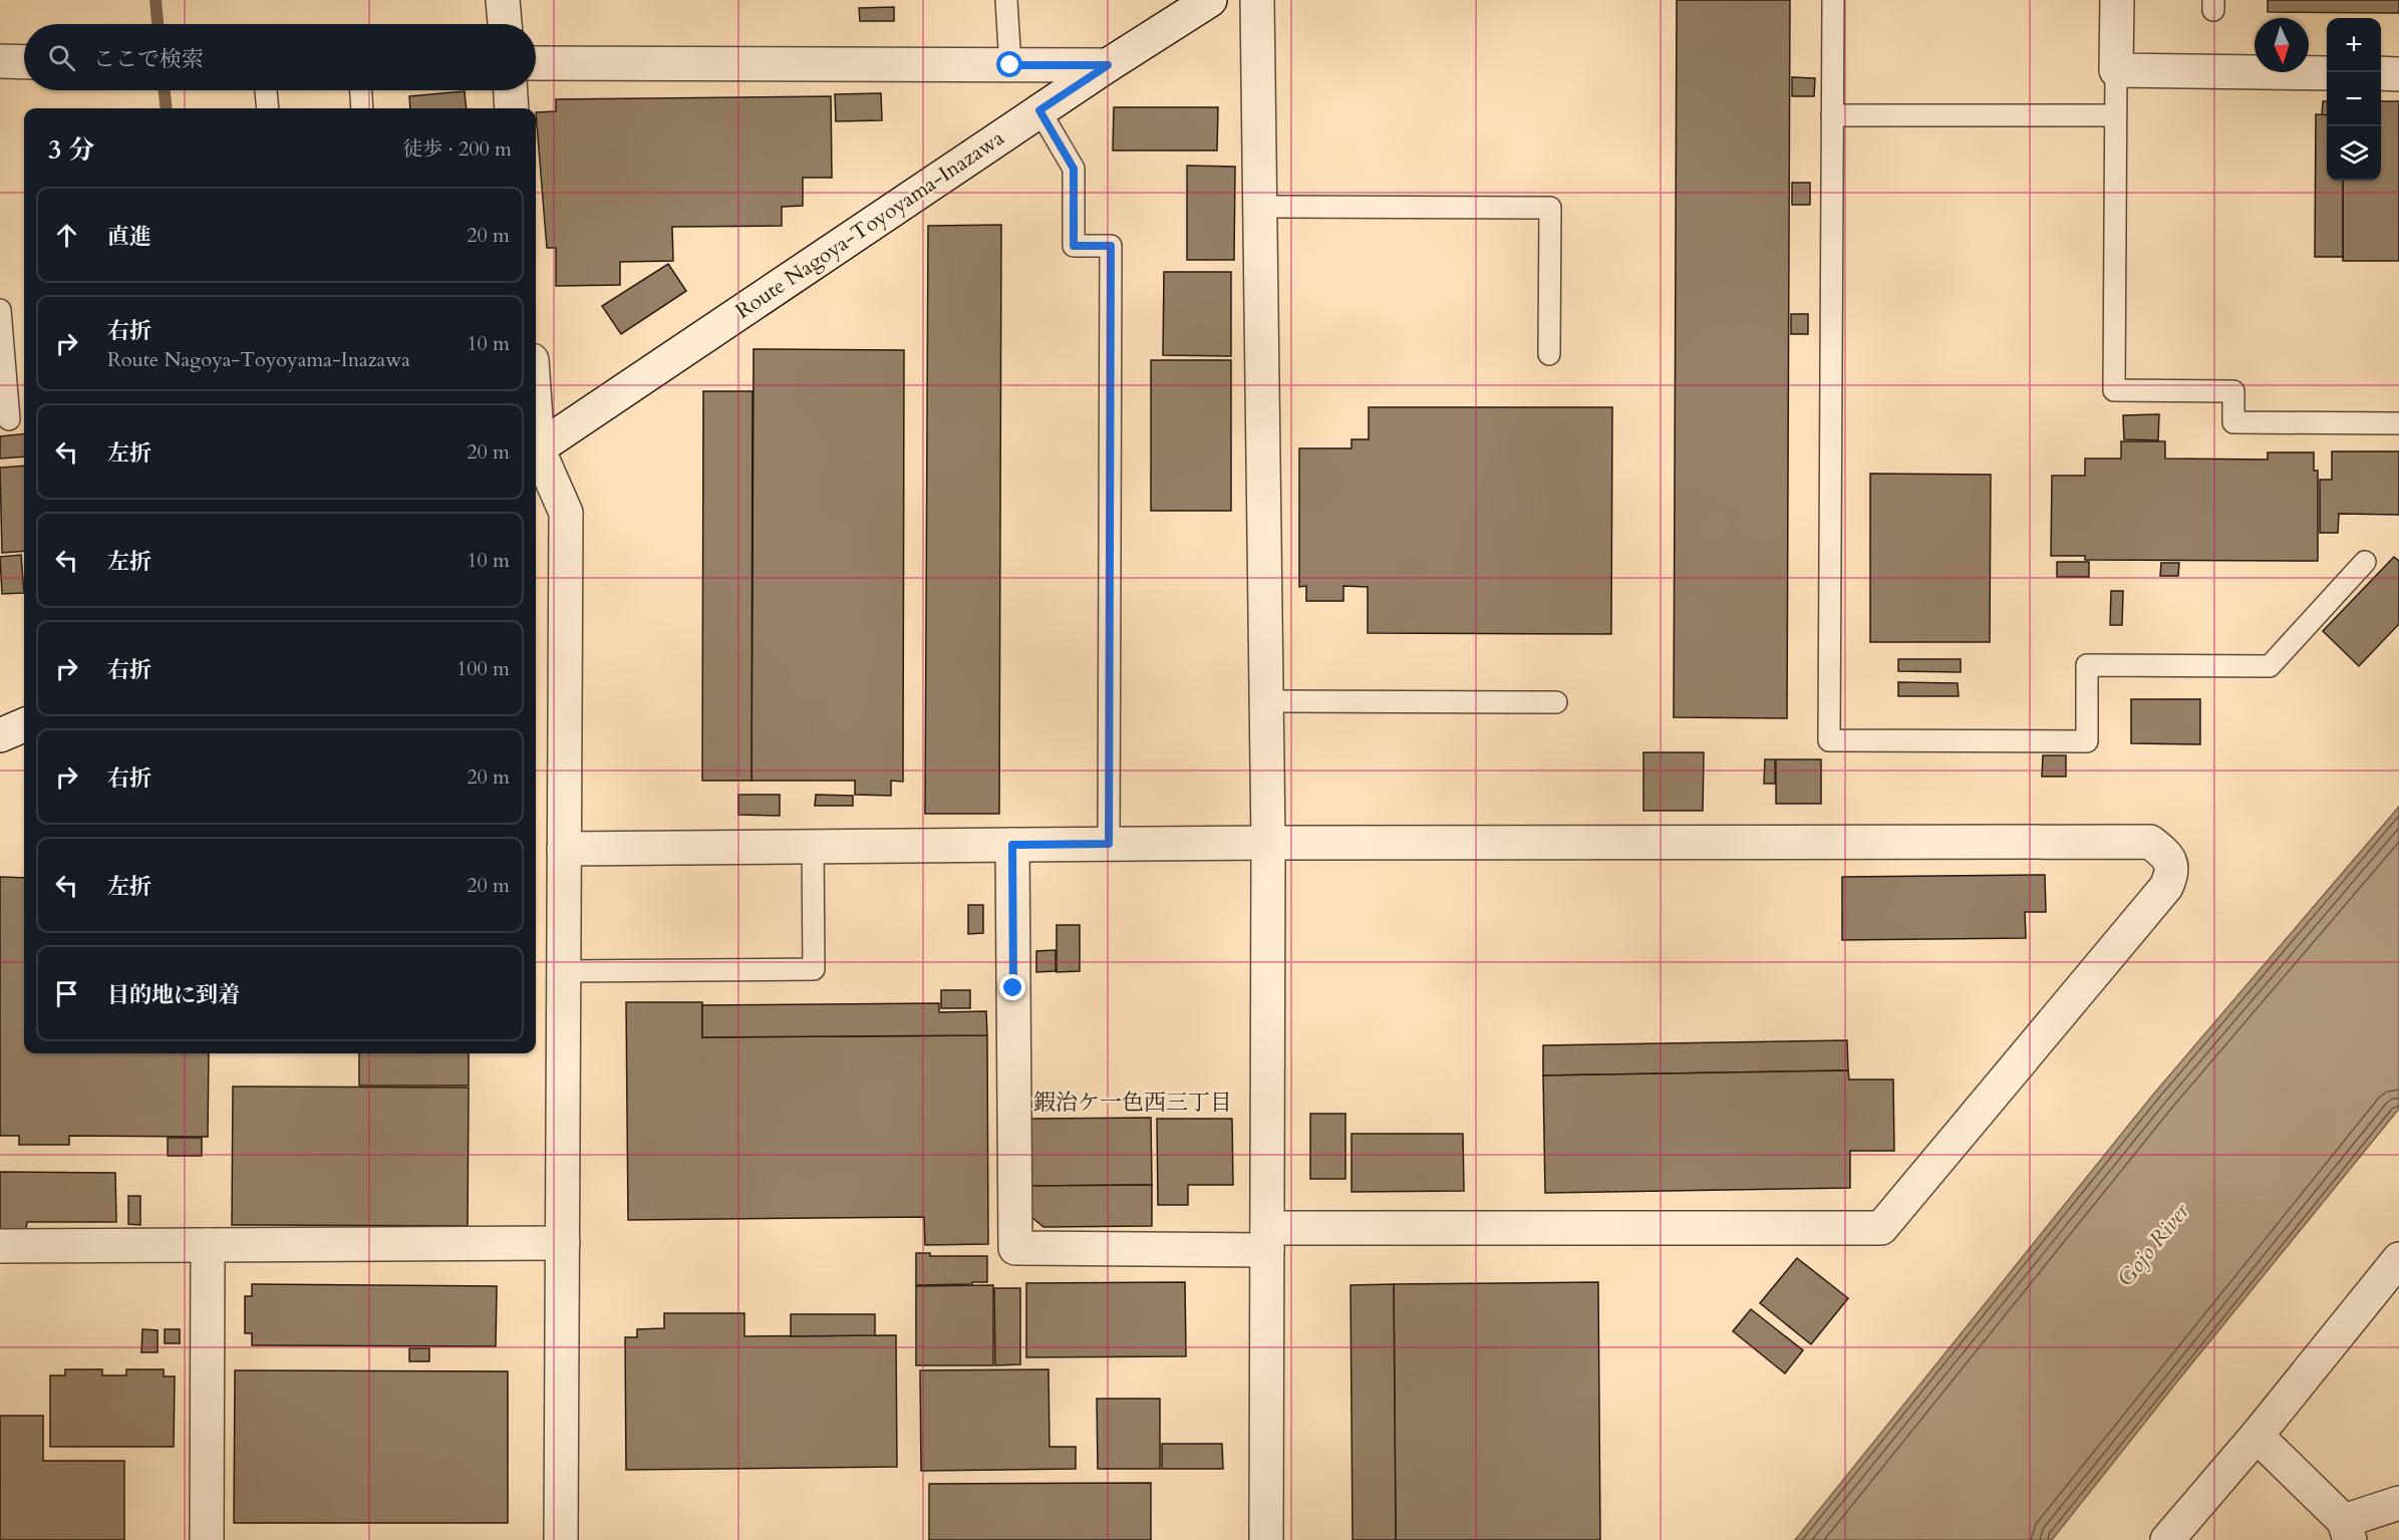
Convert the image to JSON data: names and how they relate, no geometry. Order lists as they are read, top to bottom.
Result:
{
  "streets": {
    "street": ["Route Nagoya-Toyoyama-Inazawa"]
  },
  "districts": ["鍜治ケ一色西三丁目"],
  "water": ["Gojo River"],
  "north": "bottom",
  "page": {
    "map_buttons": ["+", "−"],
    "search": "ここで検索",
    "heading": ["3 分", "徒歩 · 200 m"],
    "list": [
      ["直進", "20 m"],
      ["右折", "Route Nagoya-Toyoyama-Inazawa", "10 m"],
      ["左折", "20 m"],
      ["左折", "10 m"],
      ["右折", "100 m"],
      ["右折", "20 m"],
      ["左折", "20 m"],
      "目的地に到着"
    ]
  }
}
